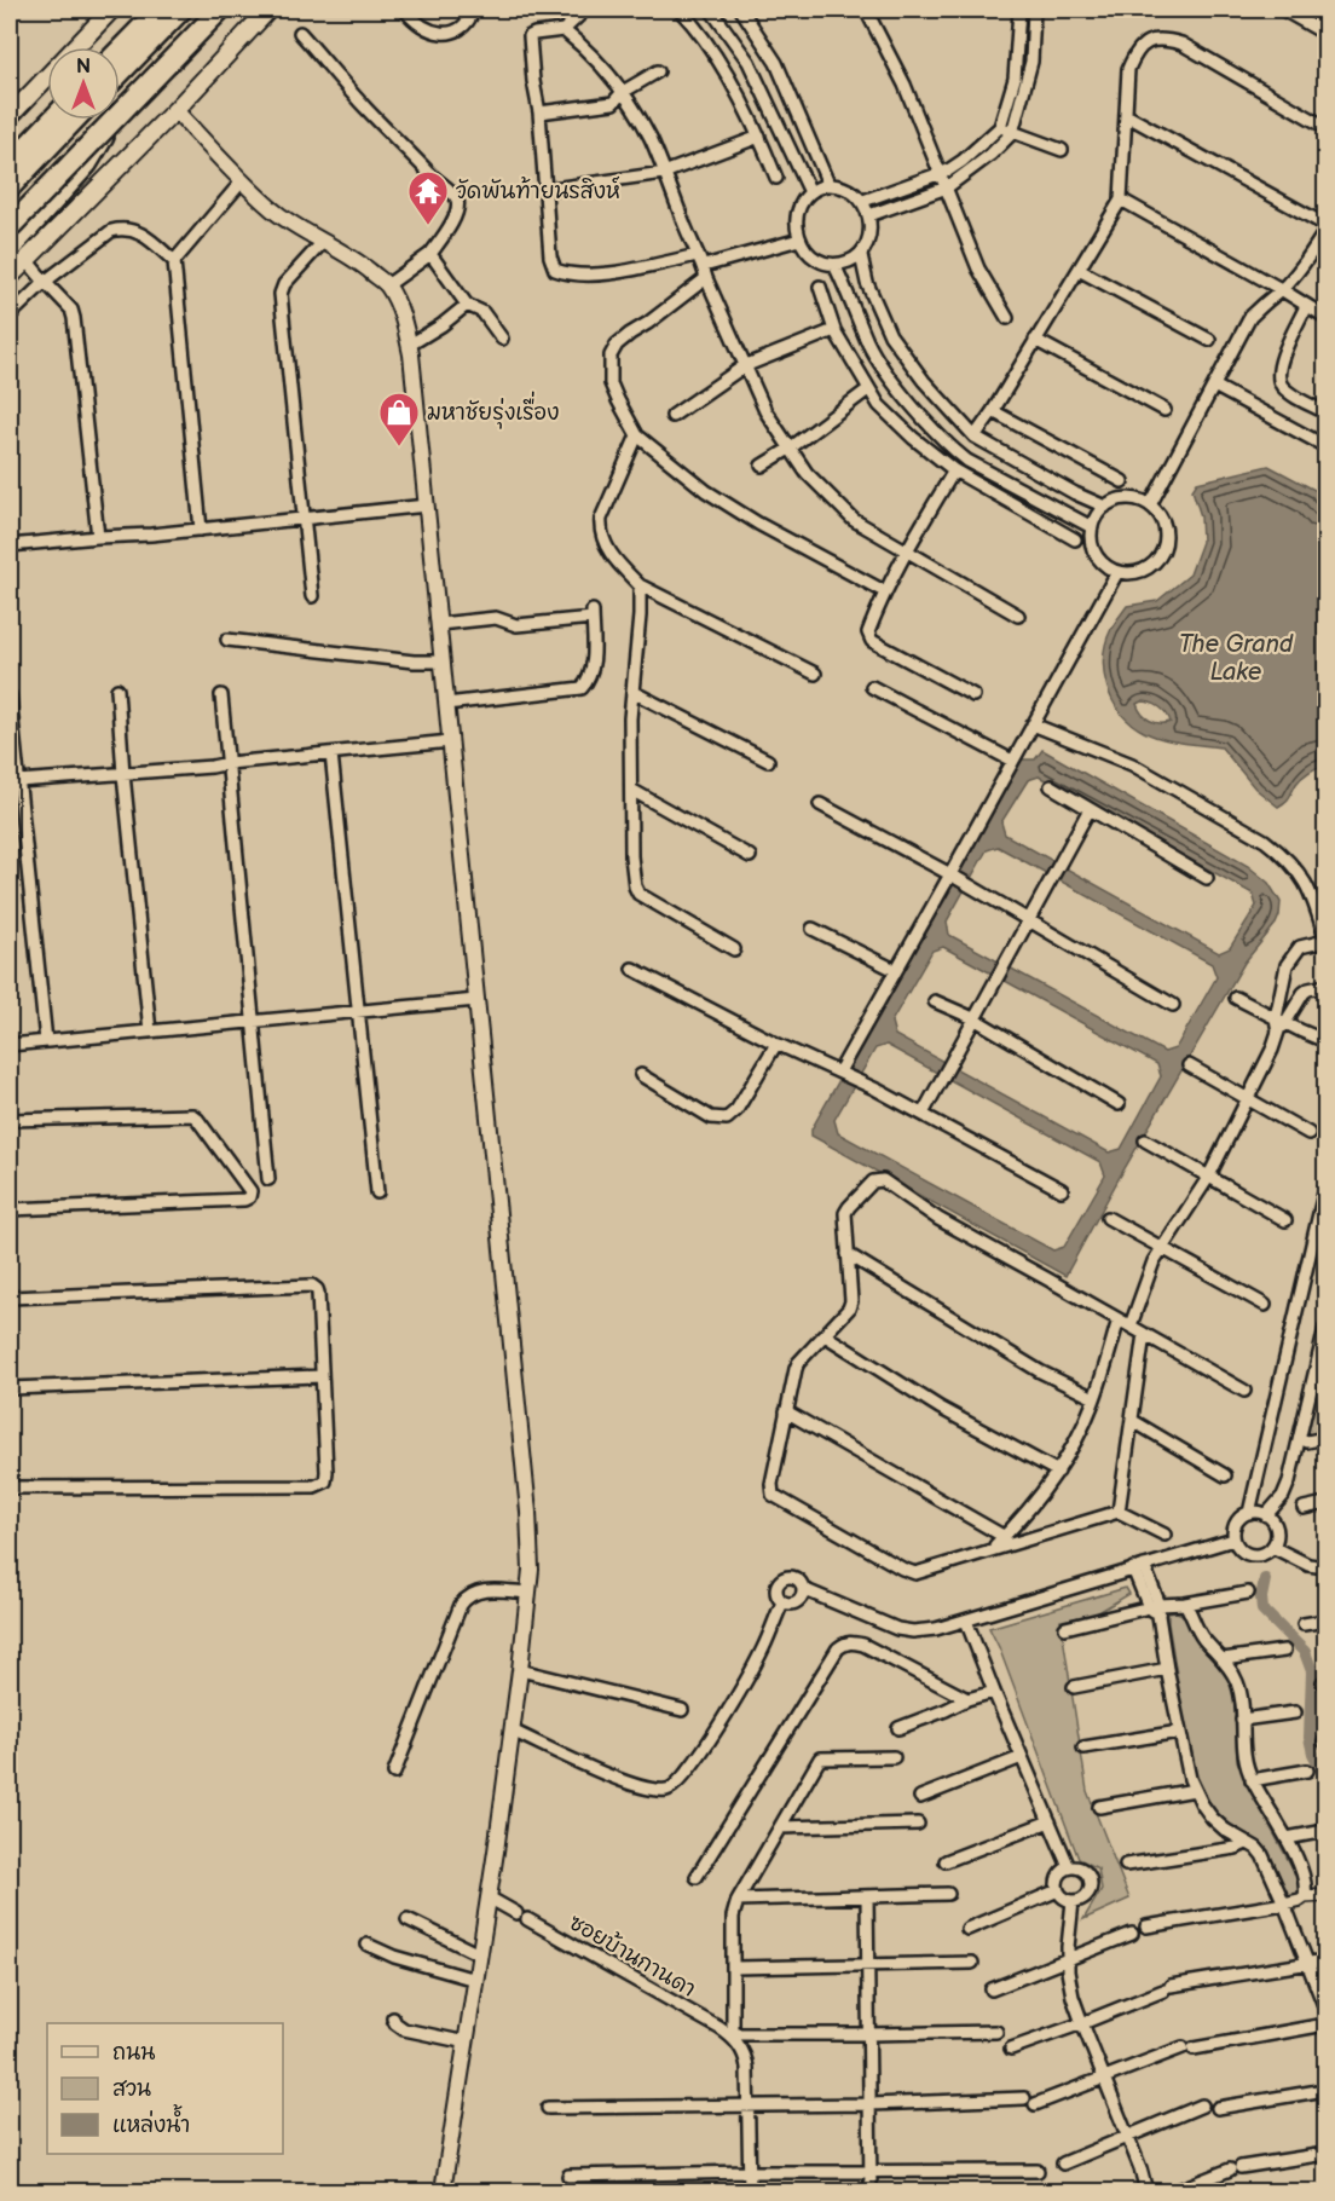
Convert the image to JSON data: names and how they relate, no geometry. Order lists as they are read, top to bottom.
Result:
{
  "streets": {
    "street": ["ซอยบ้านกานดา"]
  },
  "water": ["The Grand Lake"],
  "places": {
    "temple": ["วัดพันท้ายนรสิงห์"],
    "shop": ["มหาชัยรุ่งเรื่อง"]
  },
  "legend": ["ถนน", "สวน", "แหล่งน้ำ"],
  "north": "top"
}
